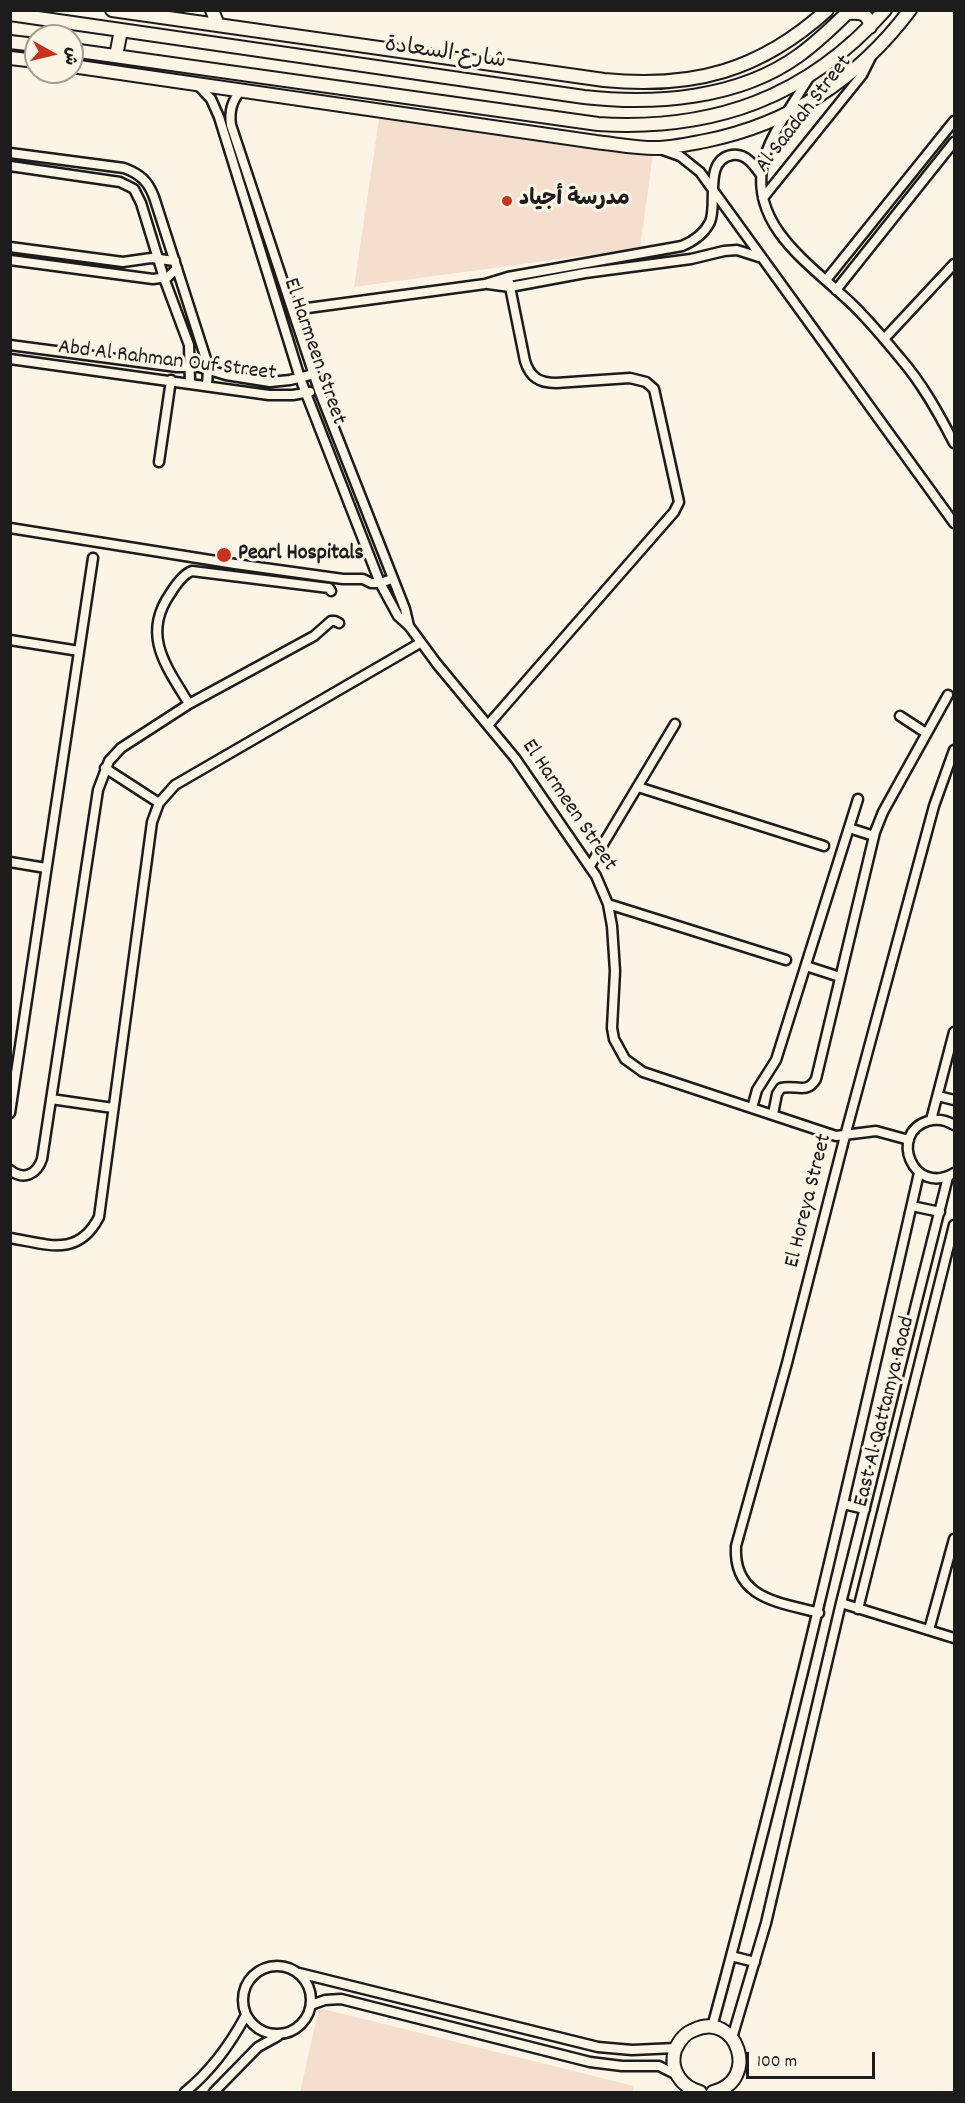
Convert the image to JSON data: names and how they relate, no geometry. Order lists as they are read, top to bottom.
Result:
{
  "streets": {
    "street": [
      "شارع السعادة",
      "Al Saadah Street",
      "El Harmeen Street",
      "Abd Al Rahman Ouf Street",
      "El Horeya Street",
      "East Al Qattamya Road"
    ]
  },
  "crossings": [
    ["El Harmeen Street", "Abd Al Rahman Ouf Street"],
    ["El Harmeen Street", "El Horeya Street"]
  ],
  "places": ["مدرسة أجياد", "Pearl Hospitals"],
  "scale_bar": "100 m",
  "north": "right"
}
